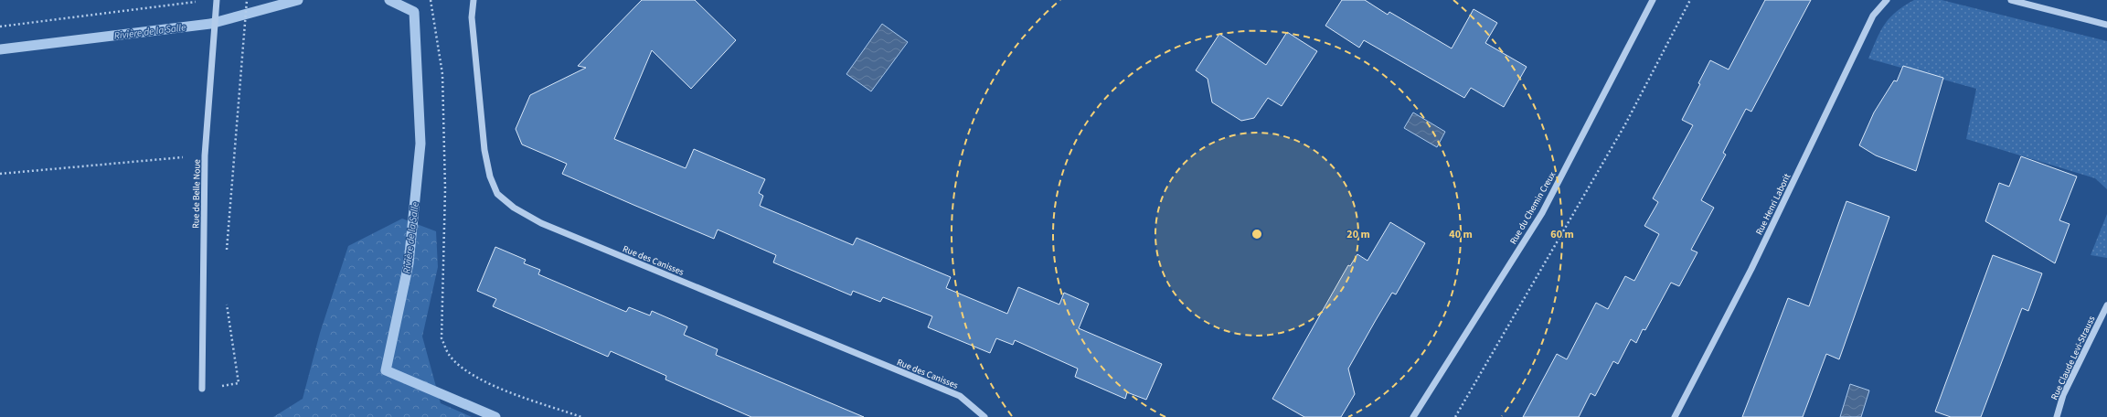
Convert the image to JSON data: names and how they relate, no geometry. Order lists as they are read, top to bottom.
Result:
{
  "streets": {
    "street": [
      "Rue de Belle Noue",
      "Rue Henri Laborit",
      "Rue du Chemin Creux",
      "Rue des Canisses",
      "Rue Claude Levi-Strauss"
    ]
  },
  "water": ["Rivière de la Salle"],
  "rings": ["20 m", "40 m", "60 m"]
}
